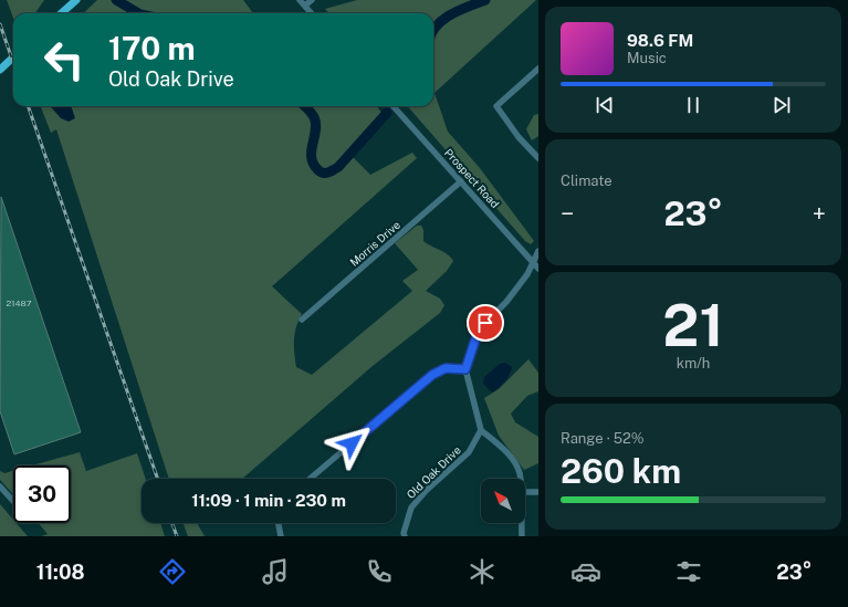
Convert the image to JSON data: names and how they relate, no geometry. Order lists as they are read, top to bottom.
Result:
{
  "streets": {
    "street": ["Prospect Road", "Morris Drive", "Old Oak Drive"]
  },
  "crossings": [
    ["Prospect Road", "Morris Drive"]
  ],
  "house_numbers": ["21487"],
  "north": "top left",
  "page": {
    "turn": ["170 m", "Old Oak Drive"],
    "song": ["98.6 FM", "Music"],
    "tile": [
      "Climate",
      ["21", "km/h"],
      ["Range · 52%", "260 km"]
    ],
    "heat": ["−", "23°", "+"],
    "limit": "30",
    "trip": "11:09 · 1 min · 230 m",
    "tabs": ["11:08", "23°"]
  }
}
